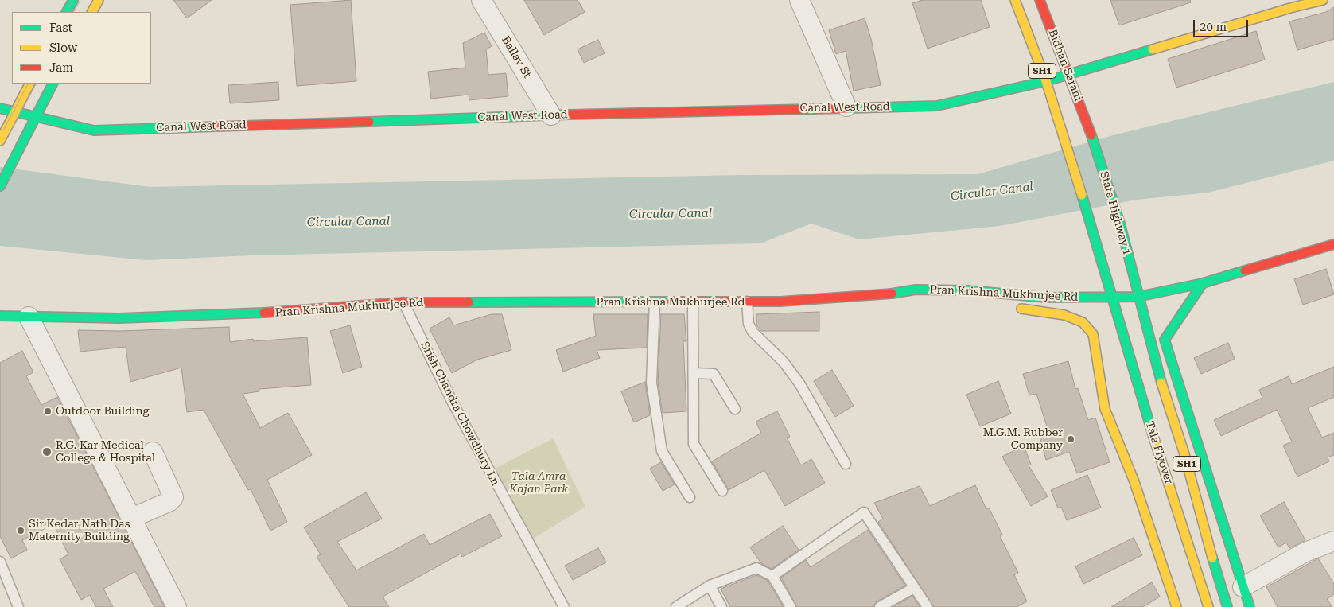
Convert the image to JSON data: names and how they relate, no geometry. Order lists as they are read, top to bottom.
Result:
{
  "streets": {
    "main road": [
      "Bidhan Sarani",
      "SH1",
      "Canal West Road",
      "State Highway 1",
      "Pran Krishna Mukhurjee Rd",
      "Tala Flyover"
    ],
    "street": ["Ballav St"],
    "lane": ["Srish Chandra Chowdhury Ln"]
  },
  "crossings": [
    ["Ballav St", "Canal West Road"],
    ["Bidhan Sarani", "Canal West Road"],
    ["Bidhan Sarani", "State Highway 1"],
    ["SH1", "Canal West Road"],
    ["SH1", "Pran Krishna Mukhurjee Rd"],
    ["SH1", "Tala Flyover"],
    ["State Highway 1", "Pran Krishna Mukhurjee Rd"],
    ["State Highway 1", "Tala Flyover"],
    ["Pran Krishna Mukhurjee Rd", "Srish Chandra Chowdhury Ln"],
    ["Pran Krishna Mukhurjee Rd", "Tala Flyover"]
  ],
  "water": ["Circular Canal"],
  "parks": ["Tala Amra Kajan Park"],
  "places": [
    "Outdoor Building",
    "M.G.M. Rubber Company",
    "R.G. Kar Medical College & Hospital",
    "Sir Kedar Nath Das Maternity Building"
  ],
  "legend": ["Fast", "Slow", "Jam"],
  "scale_bar": "20 m"
}
